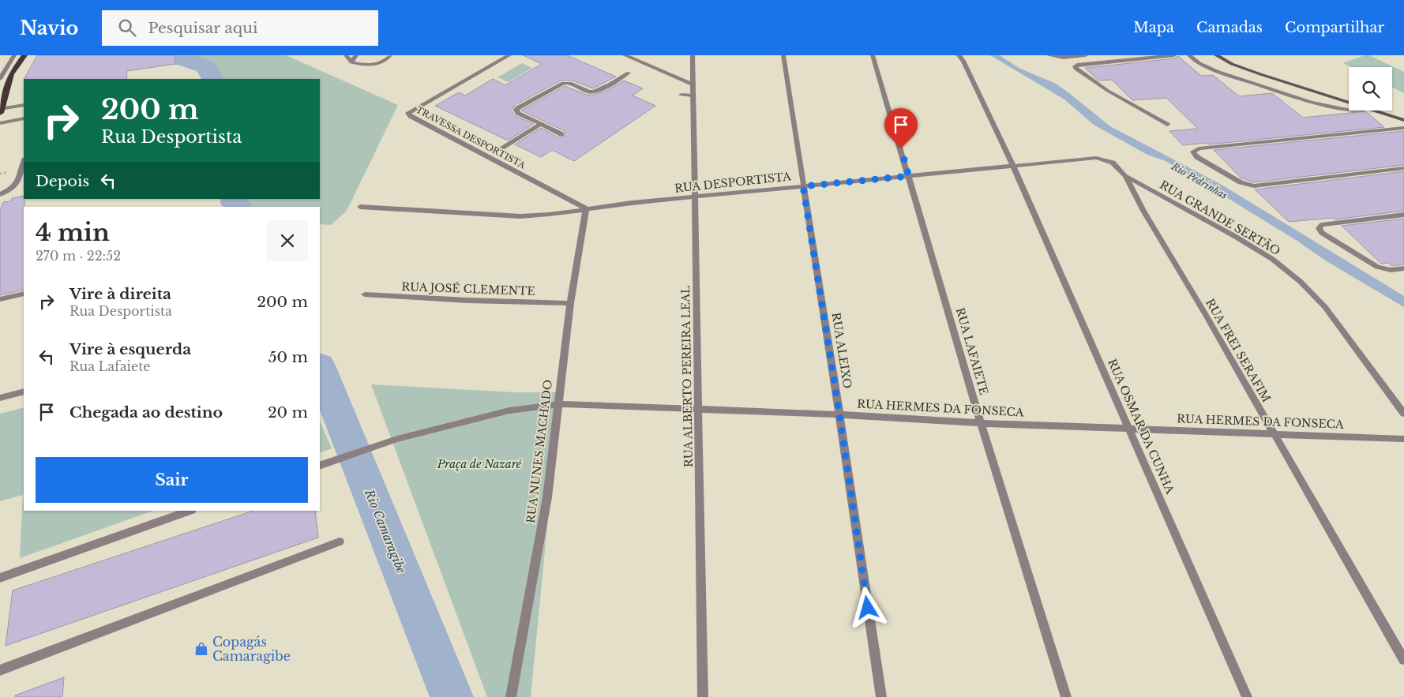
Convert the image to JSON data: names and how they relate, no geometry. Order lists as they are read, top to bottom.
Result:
{
  "streets": {
    "street": [
      "TRAVESSA DESPORTISTA",
      "RUA DESPORTISTA",
      "RUA GRANDE SERTÃO",
      "RUA JOSÉ CLEMENTE",
      "RUA ALEIXO",
      "RUA FREI SERAFIM",
      "RUA LAFAIETE",
      "RUA ALBERTO PEREIRA LEAL",
      "RUA HERMES DA FONSECA",
      "RUA OSMAR DA CUNHA",
      "RUA NUNES MACHADO"
    ]
  },
  "crossings": [
    ["TRAVESSA DESPORTISTA", "RUA DESPORTISTA"],
    ["TRAVESSA DESPORTISTA", "RUA NUNES MACHADO"],
    ["RUA DESPORTISTA", "RUA ALEIXO"],
    ["RUA DESPORTISTA", "RUA FREI SERAFIM"],
    ["RUA DESPORTISTA", "RUA LAFAIETE"],
    ["RUA DESPORTISTA", "RUA ALBERTO PEREIRA LEAL"],
    ["RUA DESPORTISTA", "RUA OSMAR DA CUNHA"],
    ["RUA DESPORTISTA", "RUA NUNES MACHADO"],
    ["RUA GRANDE SERTÃO", "RUA FREI SERAFIM"],
    ["RUA JOSÉ CLEMENTE", "RUA NUNES MACHADO"],
    ["RUA ALEIXO", "RUA HERMES DA FONSECA"],
    ["RUA FREI SERAFIM", "RUA HERMES DA FONSECA"],
    ["RUA LAFAIETE", "RUA HERMES DA FONSECA"],
    ["RUA ALBERTO PEREIRA LEAL", "RUA HERMES DA FONSECA"],
    ["RUA HERMES DA FONSECA", "RUA OSMAR DA CUNHA"],
    ["RUA HERMES DA FONSECA", "RUA NUNES MACHADO"]
  ],
  "water": ["Rio Pedrinhas", "Rio Camaragibe"],
  "parks": ["Praça de Nazaré"],
  "places": {
    "shop": ["Copagás Camaragibe"]
  },
  "page": {
    "header": "Navio",
    "search": "Pesquisar aqui",
    "nav": ["Mapa", "Camadas", "Compartilhar"],
    "turn": ["200 m", "Rua Desportista"],
    "then": "Depois",
    "heading": ["4 min", "270 m · 22:52"],
    "list": [
      {
        "name": "Vire à direita",
        "note": "Rua Desportista",
        "value": "200 m"
      },
      {
        "name": "Vire à esquerda",
        "note": "Rua Lafaiete",
        "value": "50 m"
      },
      {
        "name": "Chegada ao destino",
        "value": "20 m"
      }
    ],
    "buttons": "Sair"
  }
}
